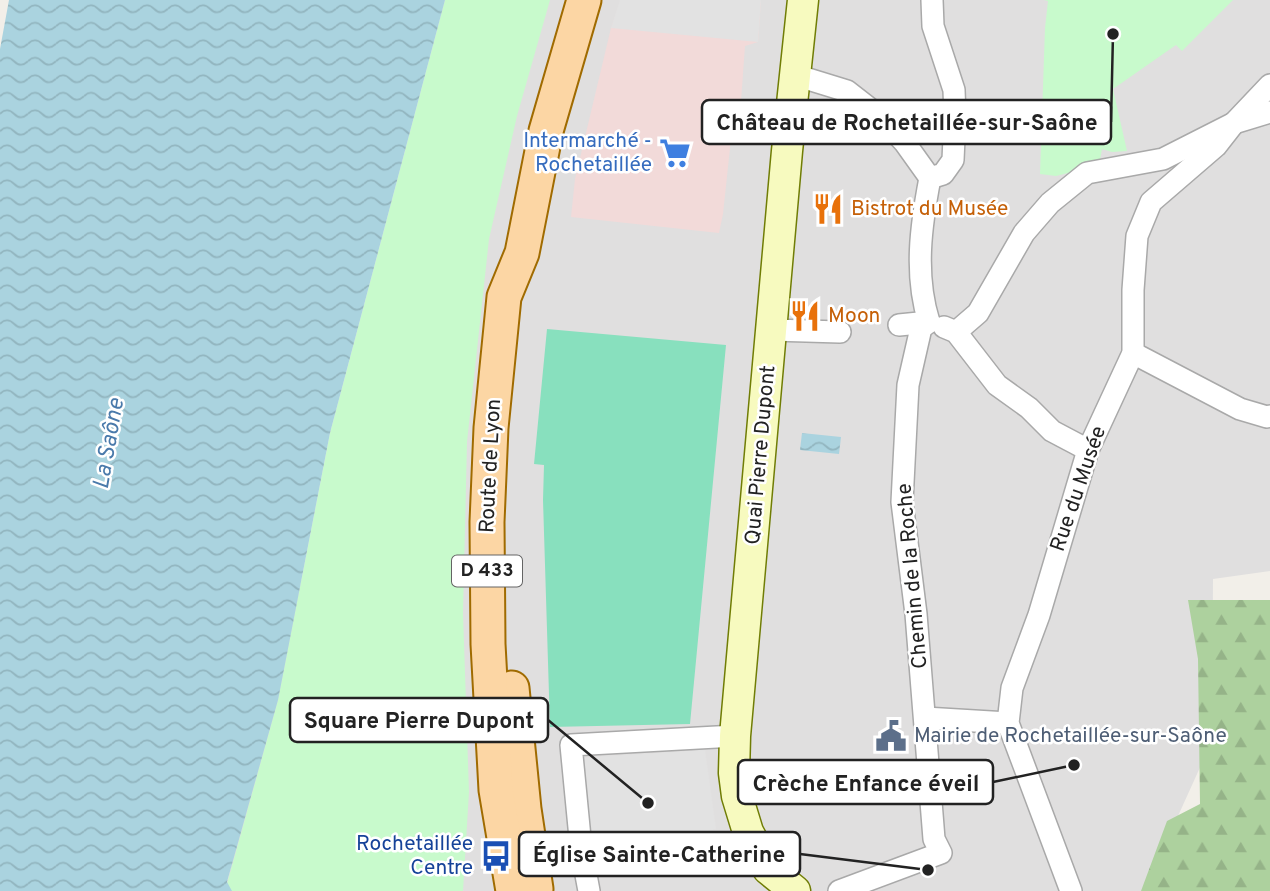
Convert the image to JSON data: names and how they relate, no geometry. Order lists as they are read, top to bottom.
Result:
{
  "streets": {
    "main road": ["Route de Lyon", "D 433"],
    "street": ["Quai Pierre Dupont", "Rue du Musée", "Chemin de la Roche"]
  },
  "water": ["La Saône"],
  "places": {
    "other": [
      "Château de Rochetaillée-sur-Saône",
      "Crèche Enfance éveil",
      "Square Pierre Dupont",
      "Église Sainte-Catherine"
    ],
    "supermarket": ["Intermarché - Rochetaillée"],
    "restaurant": ["Bistrot du Musée", "Moon"],
    "public building": ["Mairie de Rochetaillée-sur-Saône"],
    "bus stop": ["Rochetaillée Centre"]
  }
}
